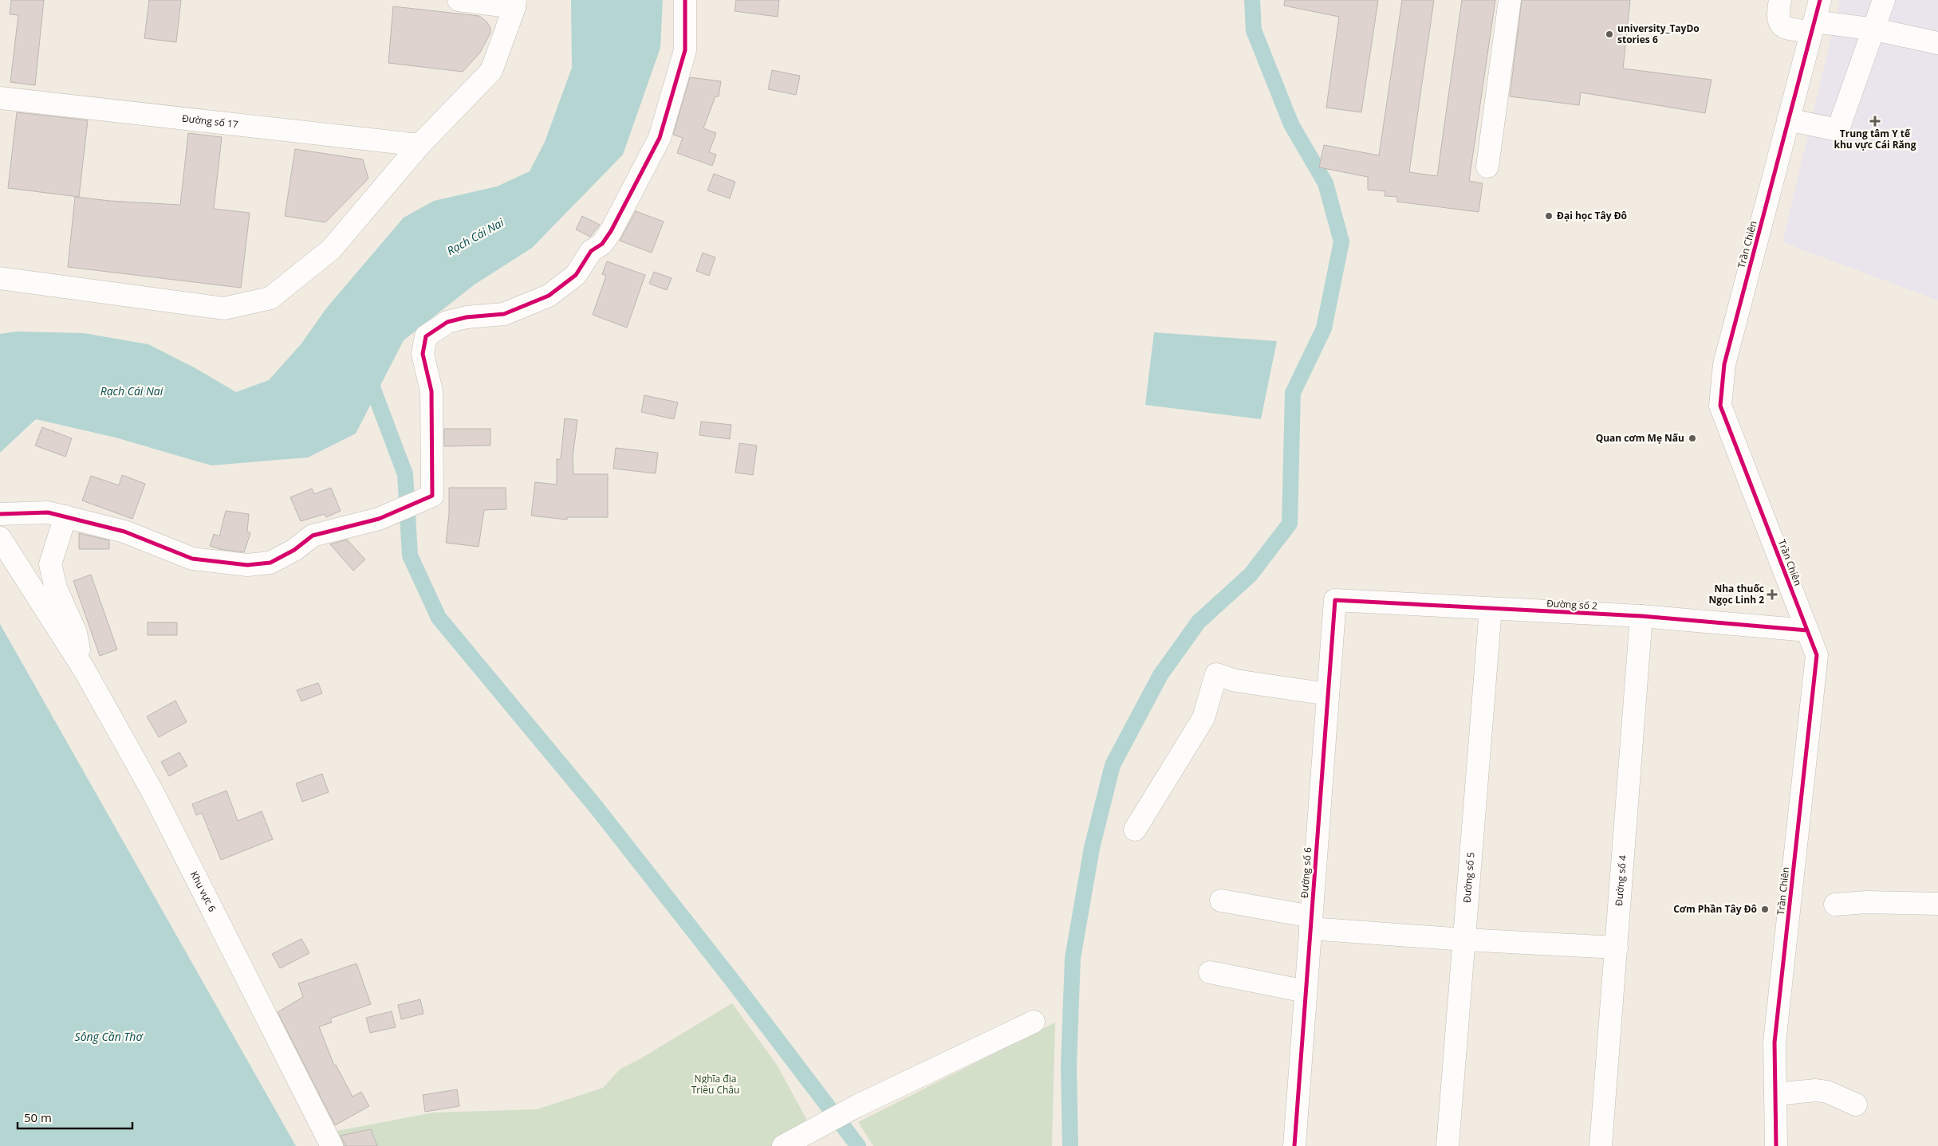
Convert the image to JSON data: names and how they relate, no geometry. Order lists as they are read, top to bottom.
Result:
{
  "streets": {
    "street": [
      "Đường số 17",
      "Trần Chiên",
      "Đường số 2",
      "Đường số 6",
      "Đường số 5",
      "Đường số 4",
      "Khu vực 6"
    ]
  },
  "crossings": [
    ["Trần Chiên", "Đường số 2"],
    ["Đường số 2", "Đường số 6"],
    ["Đường số 2", "Đường số 5"],
    ["Đường số 2", "Đường số 4"]
  ],
  "water": ["Rạch Cái Nai", "Sông Cần Thơ"],
  "parks": ["Nghĩa địa Triều Châu"],
  "places": {
    "other": [
      "university_TayDo stories 6",
      "Đại học Tây Đô",
      "Quan cơm Mẹ Nấu",
      "Cơm Phần Tây Đô"
    ],
    "health": ["Trung tâm Y tế khu vực Cái Răng", "Nha thuốc Ngọc Linh 2"]
  },
  "scale_bar": "50 m"
}
